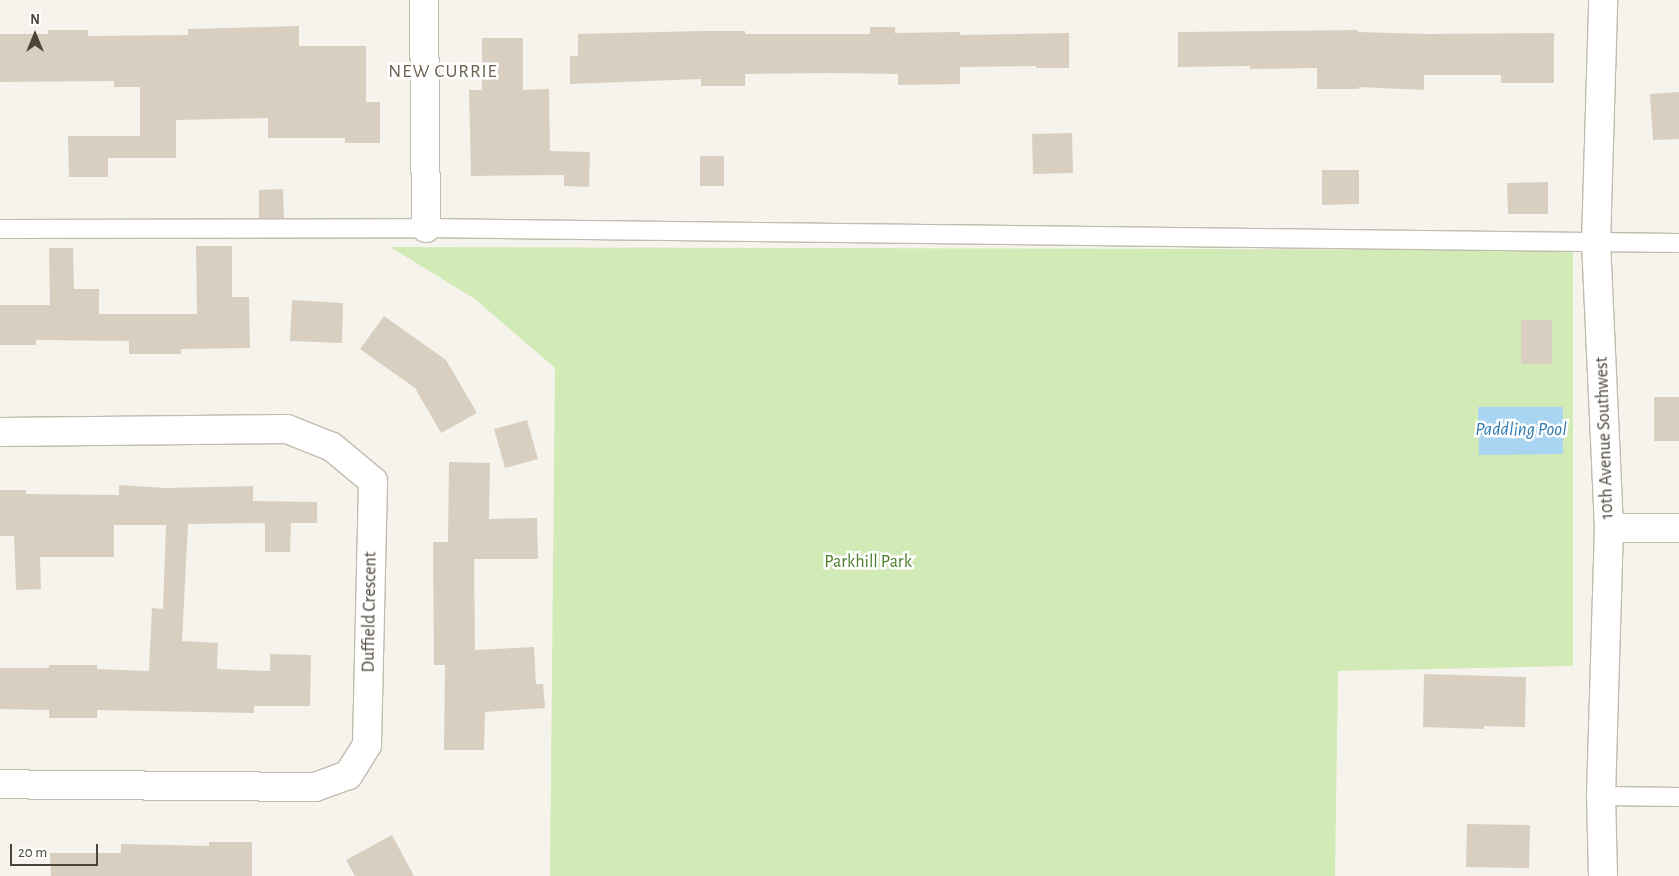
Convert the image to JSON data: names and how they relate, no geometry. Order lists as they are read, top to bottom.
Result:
{
  "streets": {
    "street": ["10th Avenue Southwest", "Duffield Crescent"]
  },
  "districts": ["NEW CURRIE"],
  "water": ["Paddling Pool"],
  "parks": ["Parkhill Park"],
  "scale_bar": "20 m",
  "north": "top"
}
